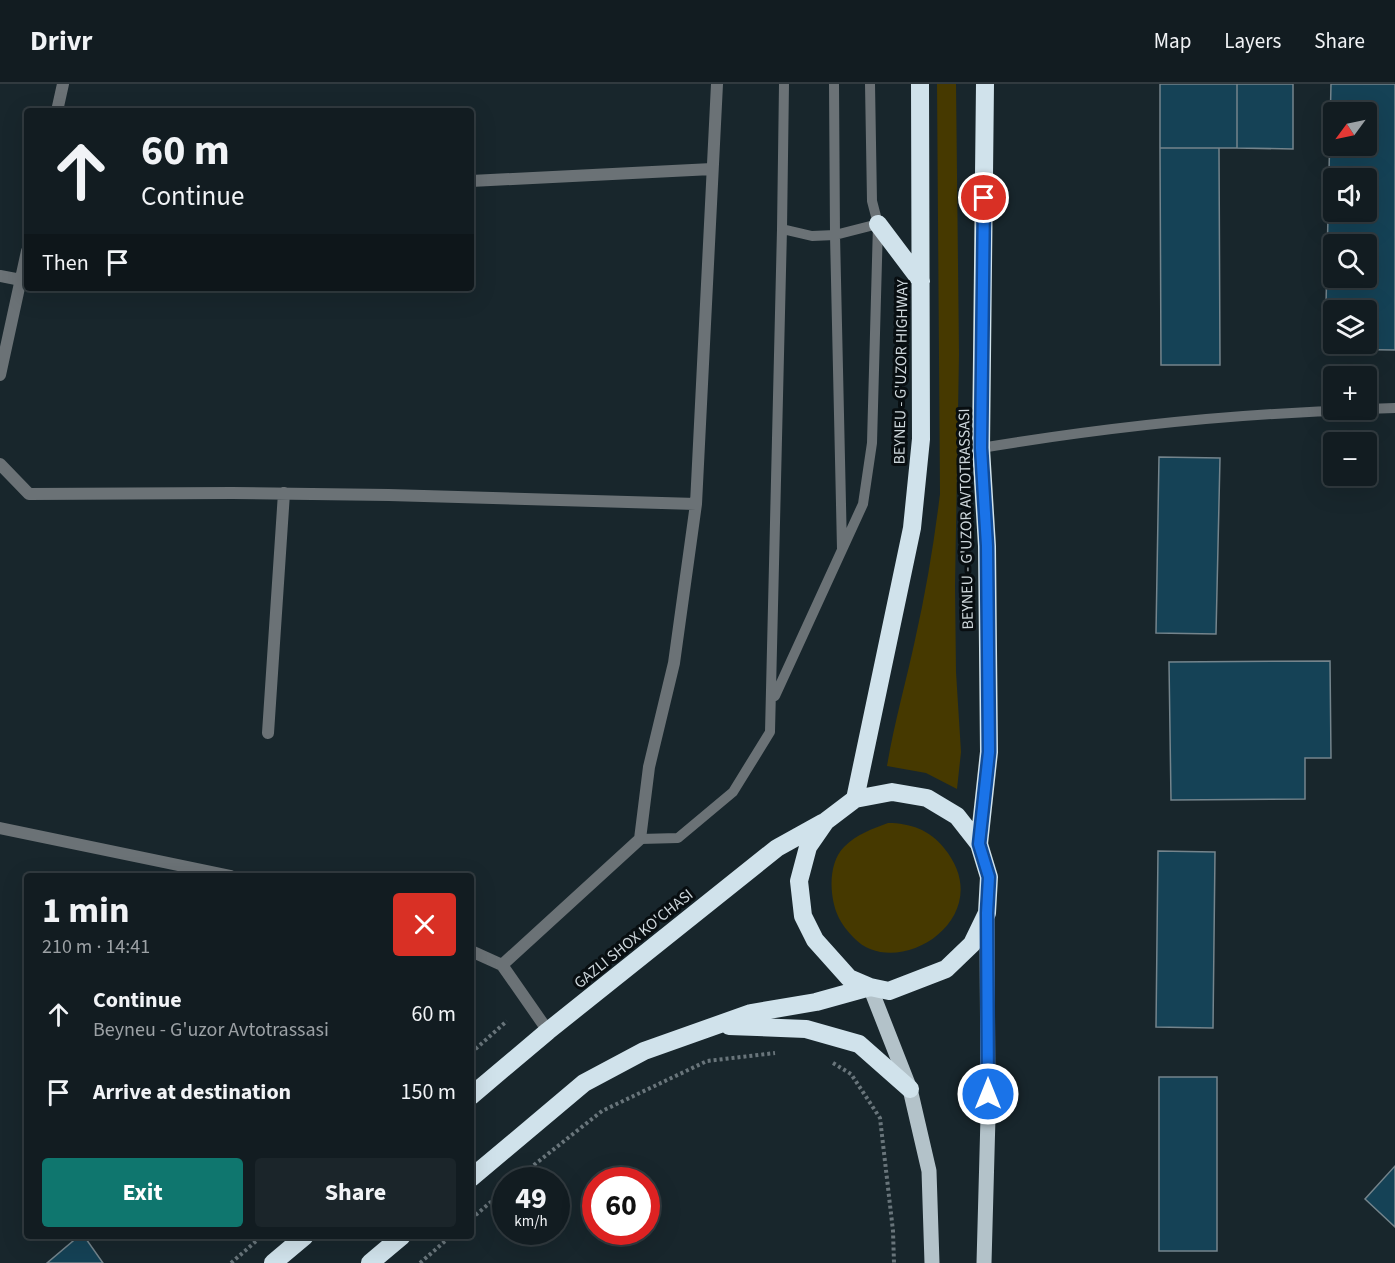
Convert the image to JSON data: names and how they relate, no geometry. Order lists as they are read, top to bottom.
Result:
{
  "streets": {
    "highway": ["BEYNEU - G'UZOR HIGHWAY", "BEYNEU - G'UZOR AVTOTRASSASI", "GAZLI SHOX KO'CHASI"]
  },
  "crossings": [
    ["BEYNEU - G'UZOR HIGHWAY", "BEYNEU - G'UZOR AVTOTRASSASI"],
    ["BEYNEU - G'UZOR HIGHWAY", "GAZLI SHOX KO'CHASI"],
    ["BEYNEU - G'UZOR AVTOTRASSASI", "GAZLI SHOX KO'CHASI"]
  ],
  "north": "bottom left",
  "page": {
    "header": "Drivr",
    "nav": ["Map", "Layers", "Share"],
    "map_buttons": ["+", "−"],
    "turn": ["60 m", "Continue"],
    "then": "Then",
    "heading": ["1 min", "210 m · 14:41"],
    "list": [
      {
        "name": "Continue",
        "note": "Beyneu - G'uzor Avtotrassasi",
        "value": "60 m"
      },
      {
        "name": "Arrive at destination",
        "value": "150 m"
      }
    ],
    "buttons": ["Exit", "Share"],
    "speed": "49 km/h",
    "limit": "60"
  }
}
